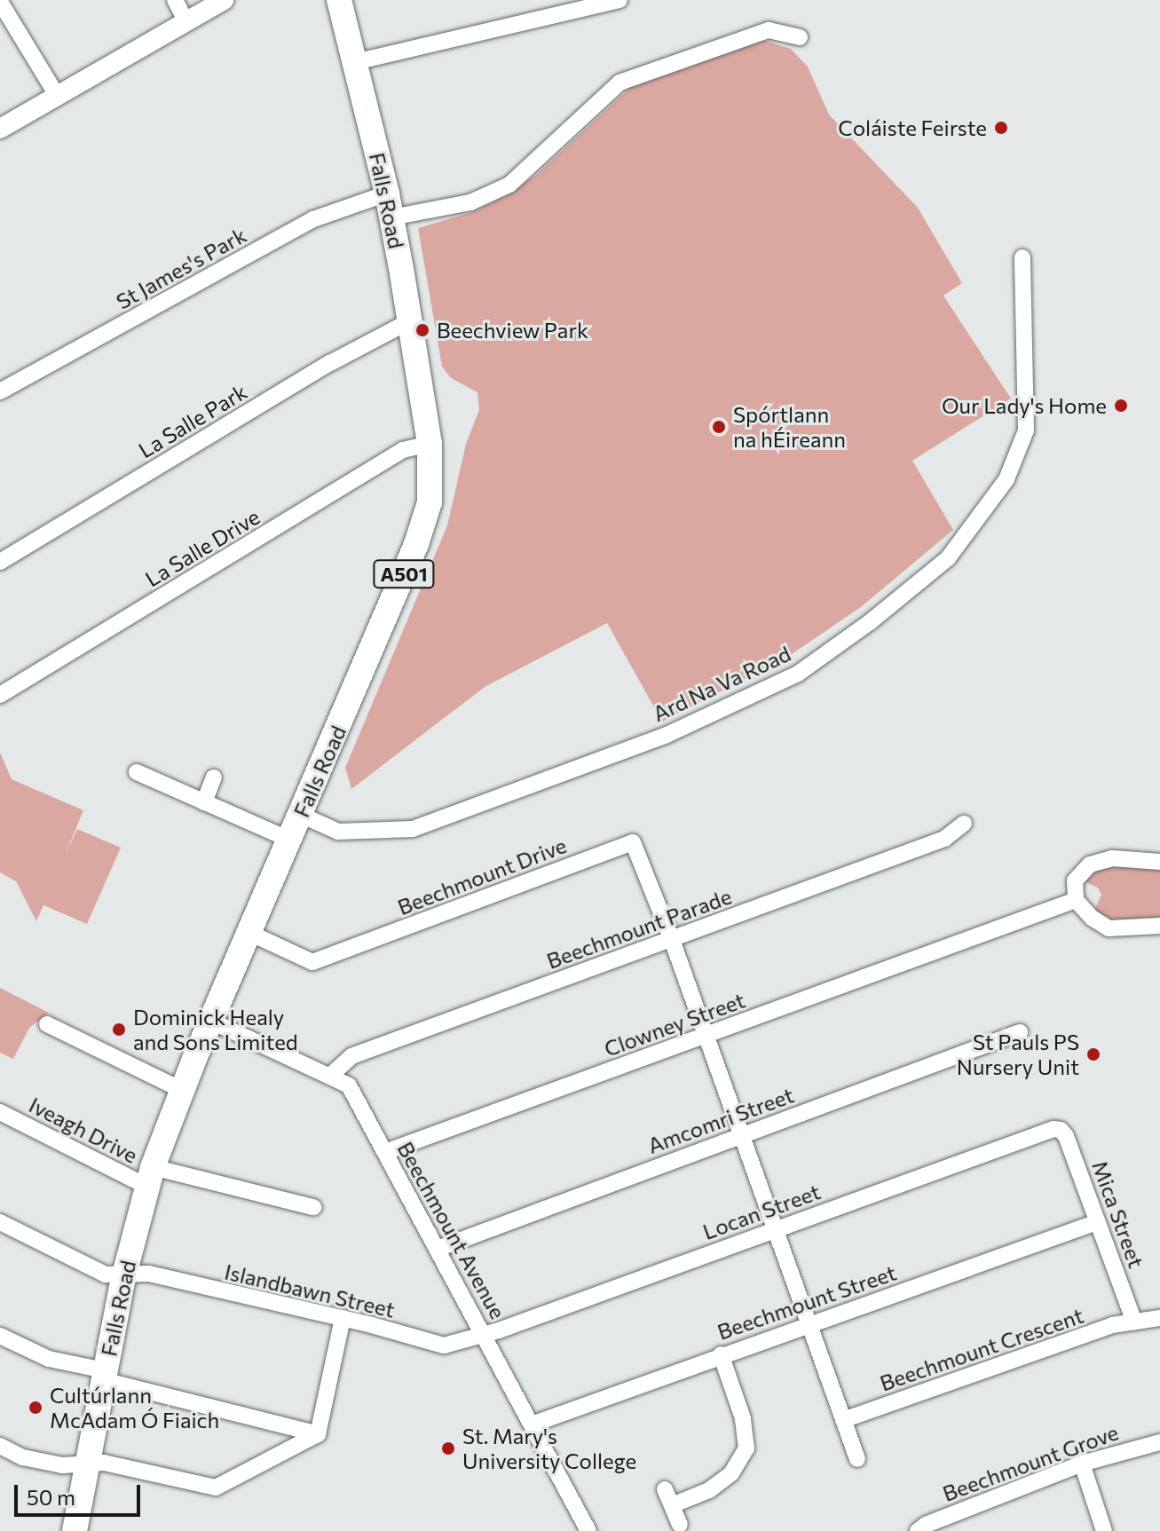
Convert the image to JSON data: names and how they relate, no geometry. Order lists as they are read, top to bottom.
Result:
{
  "streets": {
    "main road": ["Falls Road", "A501"],
    "street": [
      "St James's Park",
      "La Salle Park",
      "La Salle Drive",
      "Ard Na Va Road",
      "Beechmount Drive",
      "Beechmount Parade",
      "Clowney Street",
      "Amcomri Street",
      "Iveagh Drive",
      "Locan Street",
      "Mica Street",
      "Beechmount Avenue",
      "Islandbawn Street",
      "Beechmount Street",
      "Beechmount Crescent",
      "Beechmount Grove"
    ]
  },
  "crossings": [
    ["Falls Road", "St James's Park"],
    ["Falls Road", "La Salle Park"],
    ["Falls Road", "La Salle Drive"],
    ["Falls Road", "Ard Na Va Road"],
    ["Falls Road", "Beechmount Drive"],
    ["Falls Road", "Iveagh Drive"],
    ["Falls Road", "Beechmount Avenue"],
    ["Falls Road", "Islandbawn Street"],
    ["Beechmount Drive", "Beechmount Parade"],
    ["Beechmount Parade", "Beechmount Avenue"],
    ["Clowney Street", "Beechmount Avenue"],
    ["Amcomri Street", "Beechmount Avenue"],
    ["Locan Street", "Mica Street"],
    ["Locan Street", "Beechmount Avenue"],
    ["Locan Street", "Islandbawn Street"],
    ["Mica Street", "Beechmount Street"],
    ["Mica Street", "Beechmount Crescent"],
    ["Beechmount Avenue", "Islandbawn Street"],
    ["Beechmount Avenue", "Beechmount Street"]
  ],
  "places": [
    "Coláiste Feirste",
    "Beechview Park",
    "Our Lady's Home",
    "Spórtlann na hÉireann",
    "Dominick Healy and Sons Limited",
    "St Pauls PS Nursery Unit",
    "Cultúrlann McAdam Ó Fiaich",
    "St. Mary's University College"
  ],
  "scale_bar": "50 m"
}
